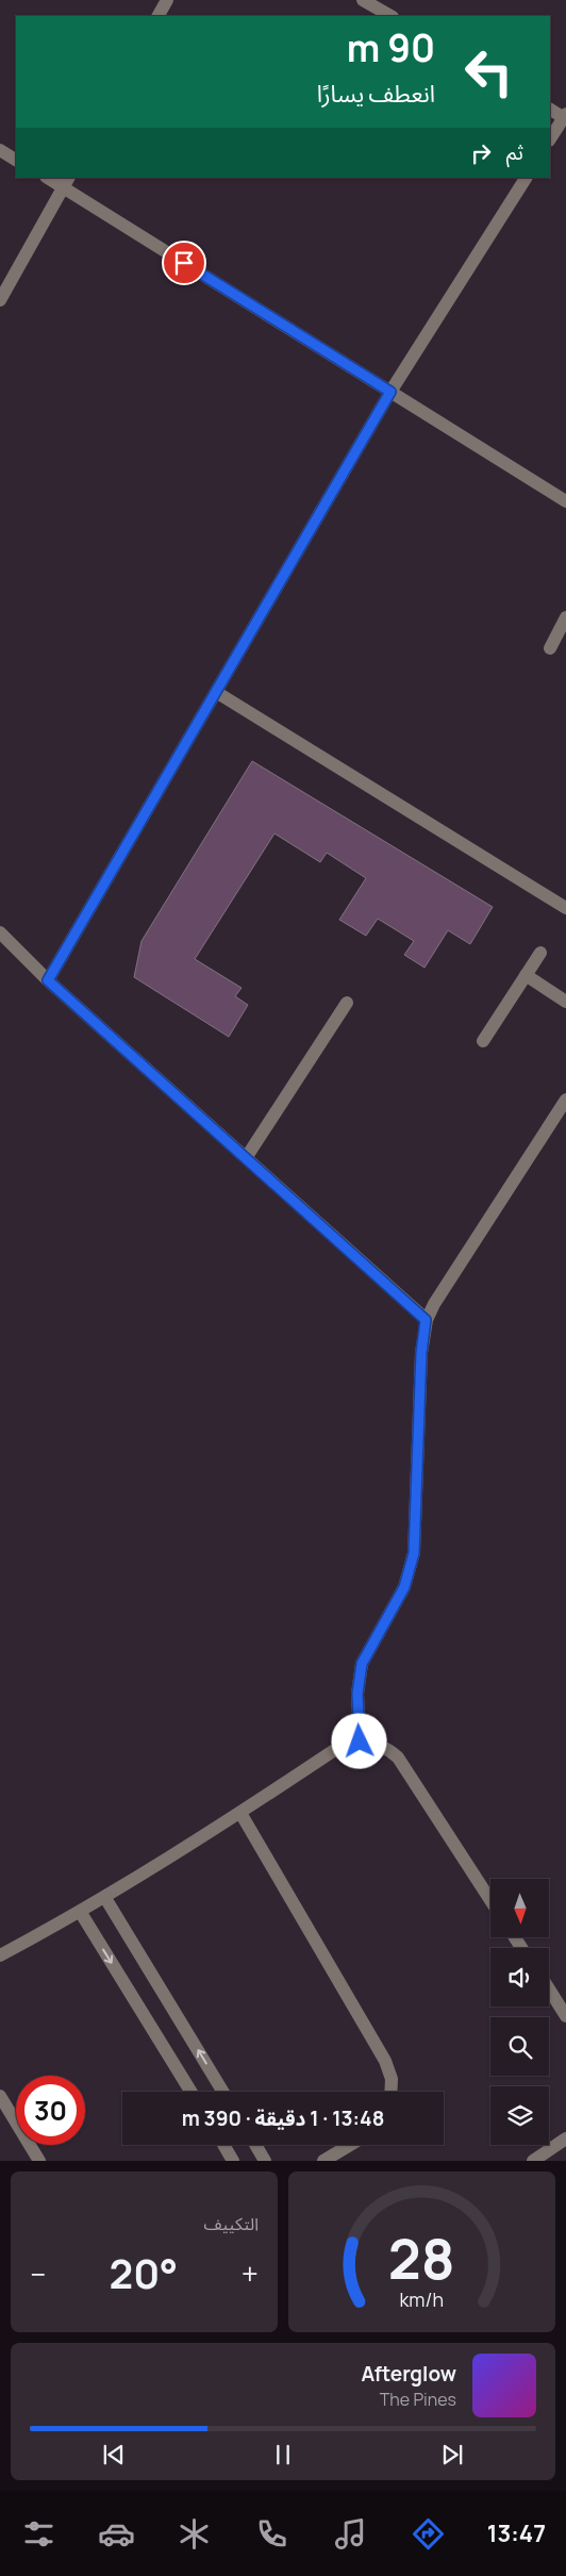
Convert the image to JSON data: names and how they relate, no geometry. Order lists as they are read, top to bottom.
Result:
{
  "north": "bottom",
  "page": {
    "turn": ["90 m", "انعطف يسارًا"],
    "then": "ثم",
    "limit": "30",
    "trip": "13:48 · 1 دقيقة · 390 m",
    "tile": "التكييف",
    "heat": ["−", "20°", "+"],
    "song": ["Afterglow", "The Pines"],
    "tabs": "13:47",
    "gauge": ["28", "km/h"]
  }
}
